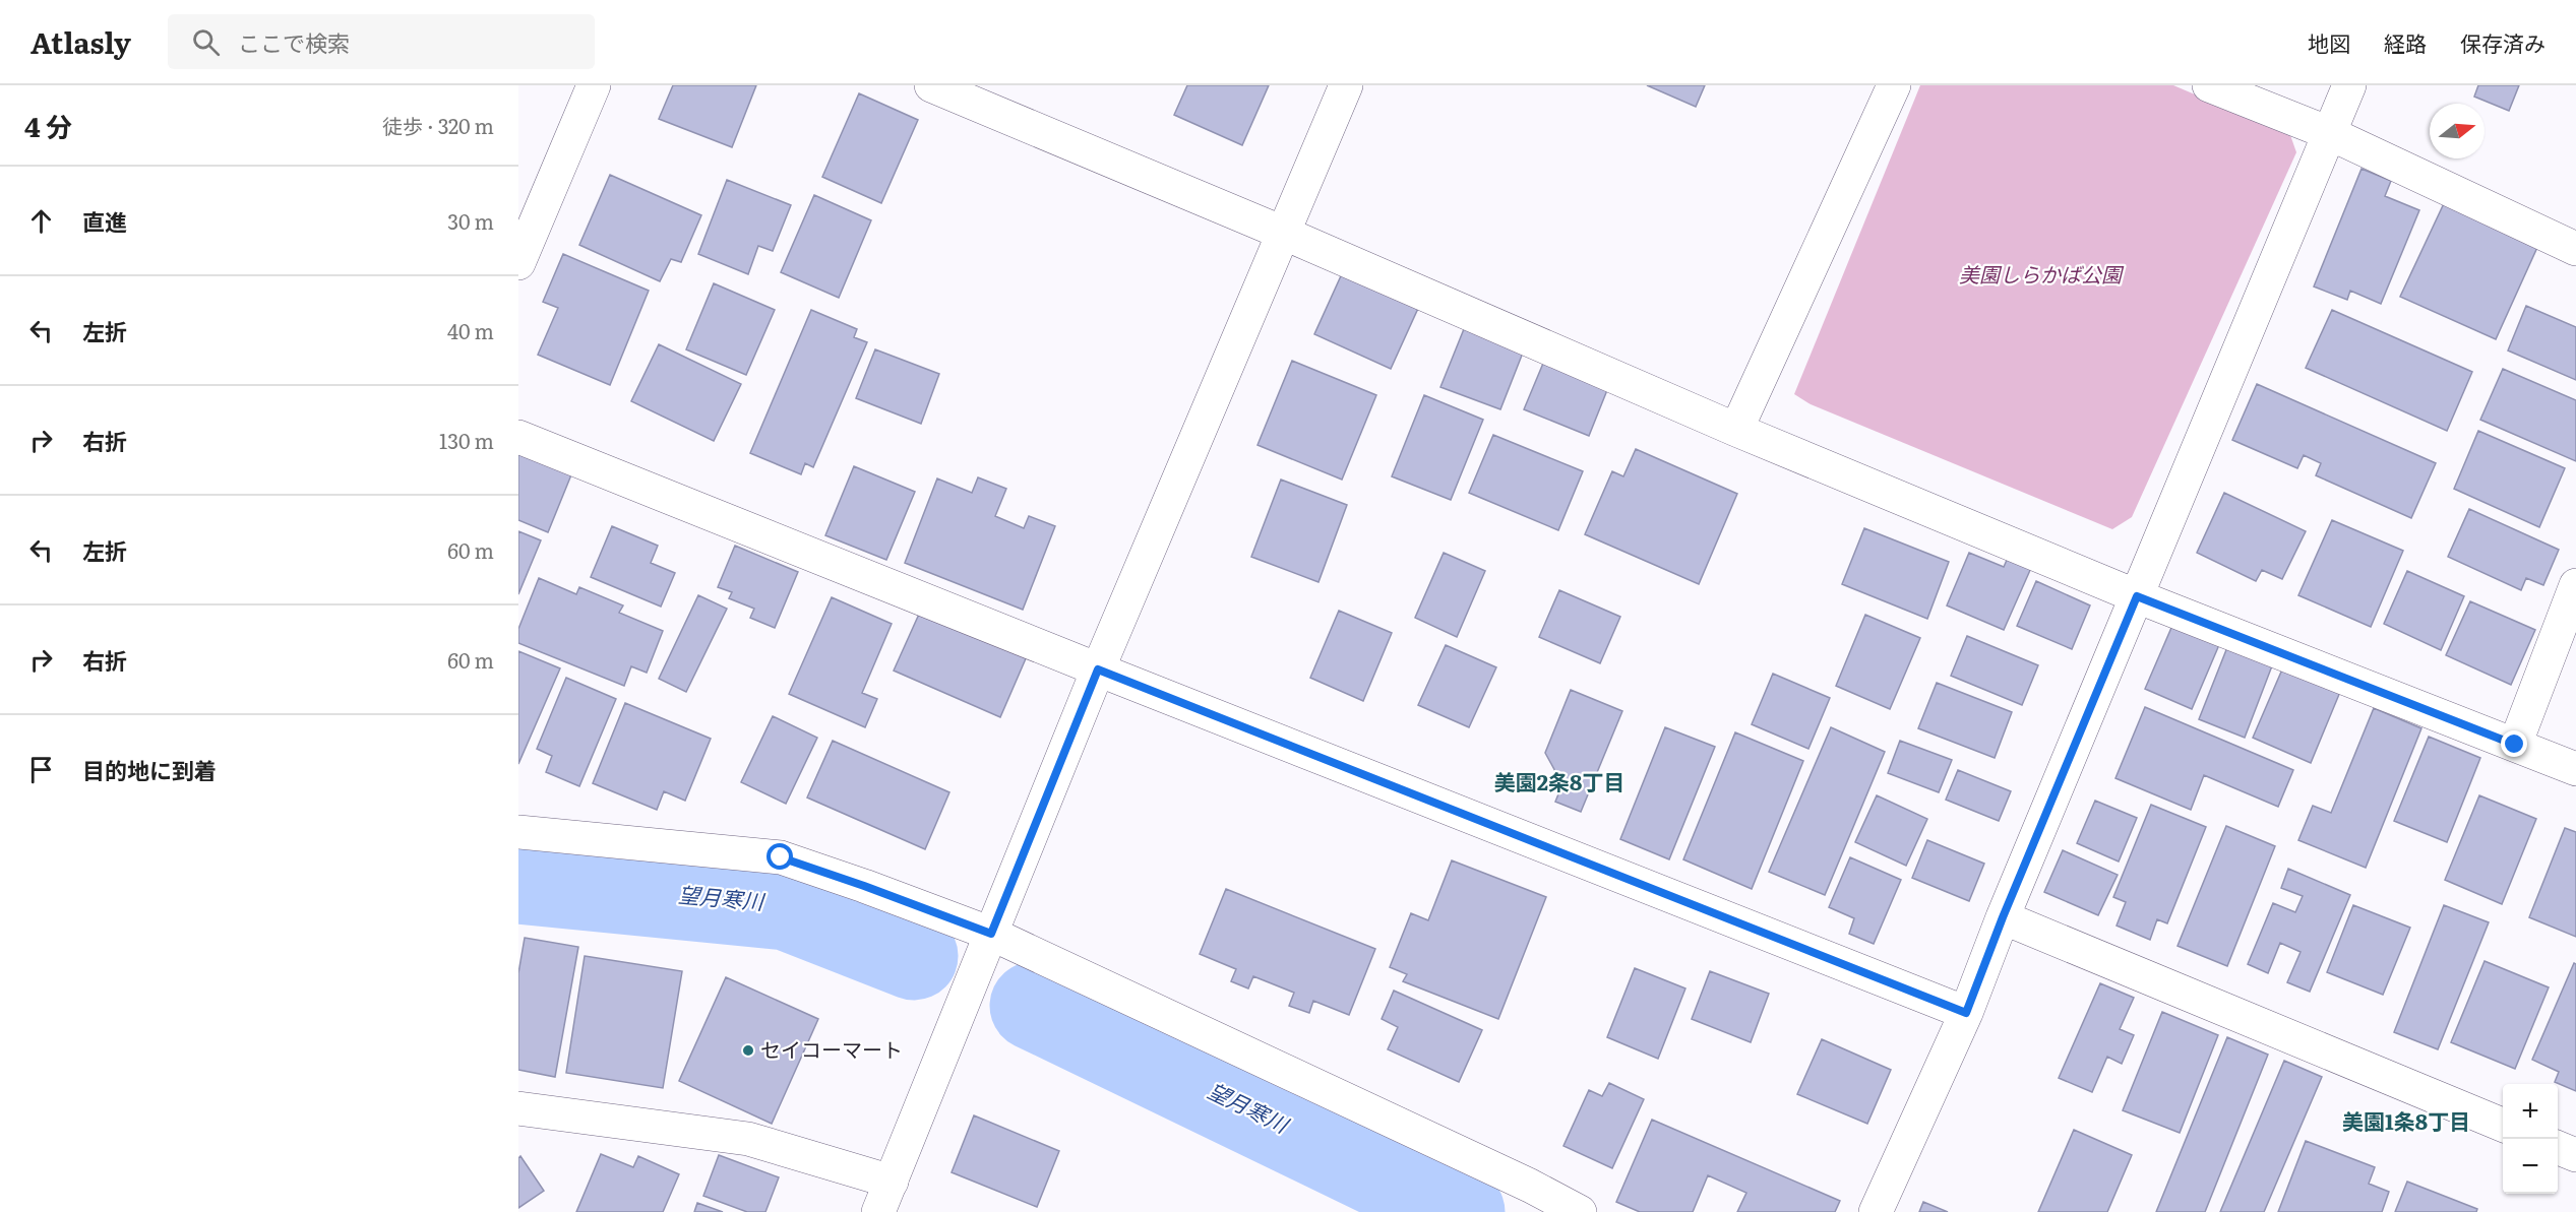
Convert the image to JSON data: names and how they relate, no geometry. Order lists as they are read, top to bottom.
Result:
{
  "districts": ["美園2条8丁目", "美園1条8丁目"],
  "water": ["望月寒川"],
  "parks": ["美園しらかば公園"],
  "places": ["セイコーマート"],
  "north": "right",
  "page": {
    "header": "Atlasly",
    "search": "ここで検索",
    "nav": ["地図", "経路", "保存済み"],
    "heading": ["4 分", "徒歩 · 320 m"],
    "list": [
      ["直進", "30 m"],
      ["左折", "40 m"],
      ["右折", "130 m"],
      ["左折", "60 m"],
      ["右折", "60 m"],
      "目的地に到着"
    ],
    "map_buttons": ["+", "−"]
  }
}
